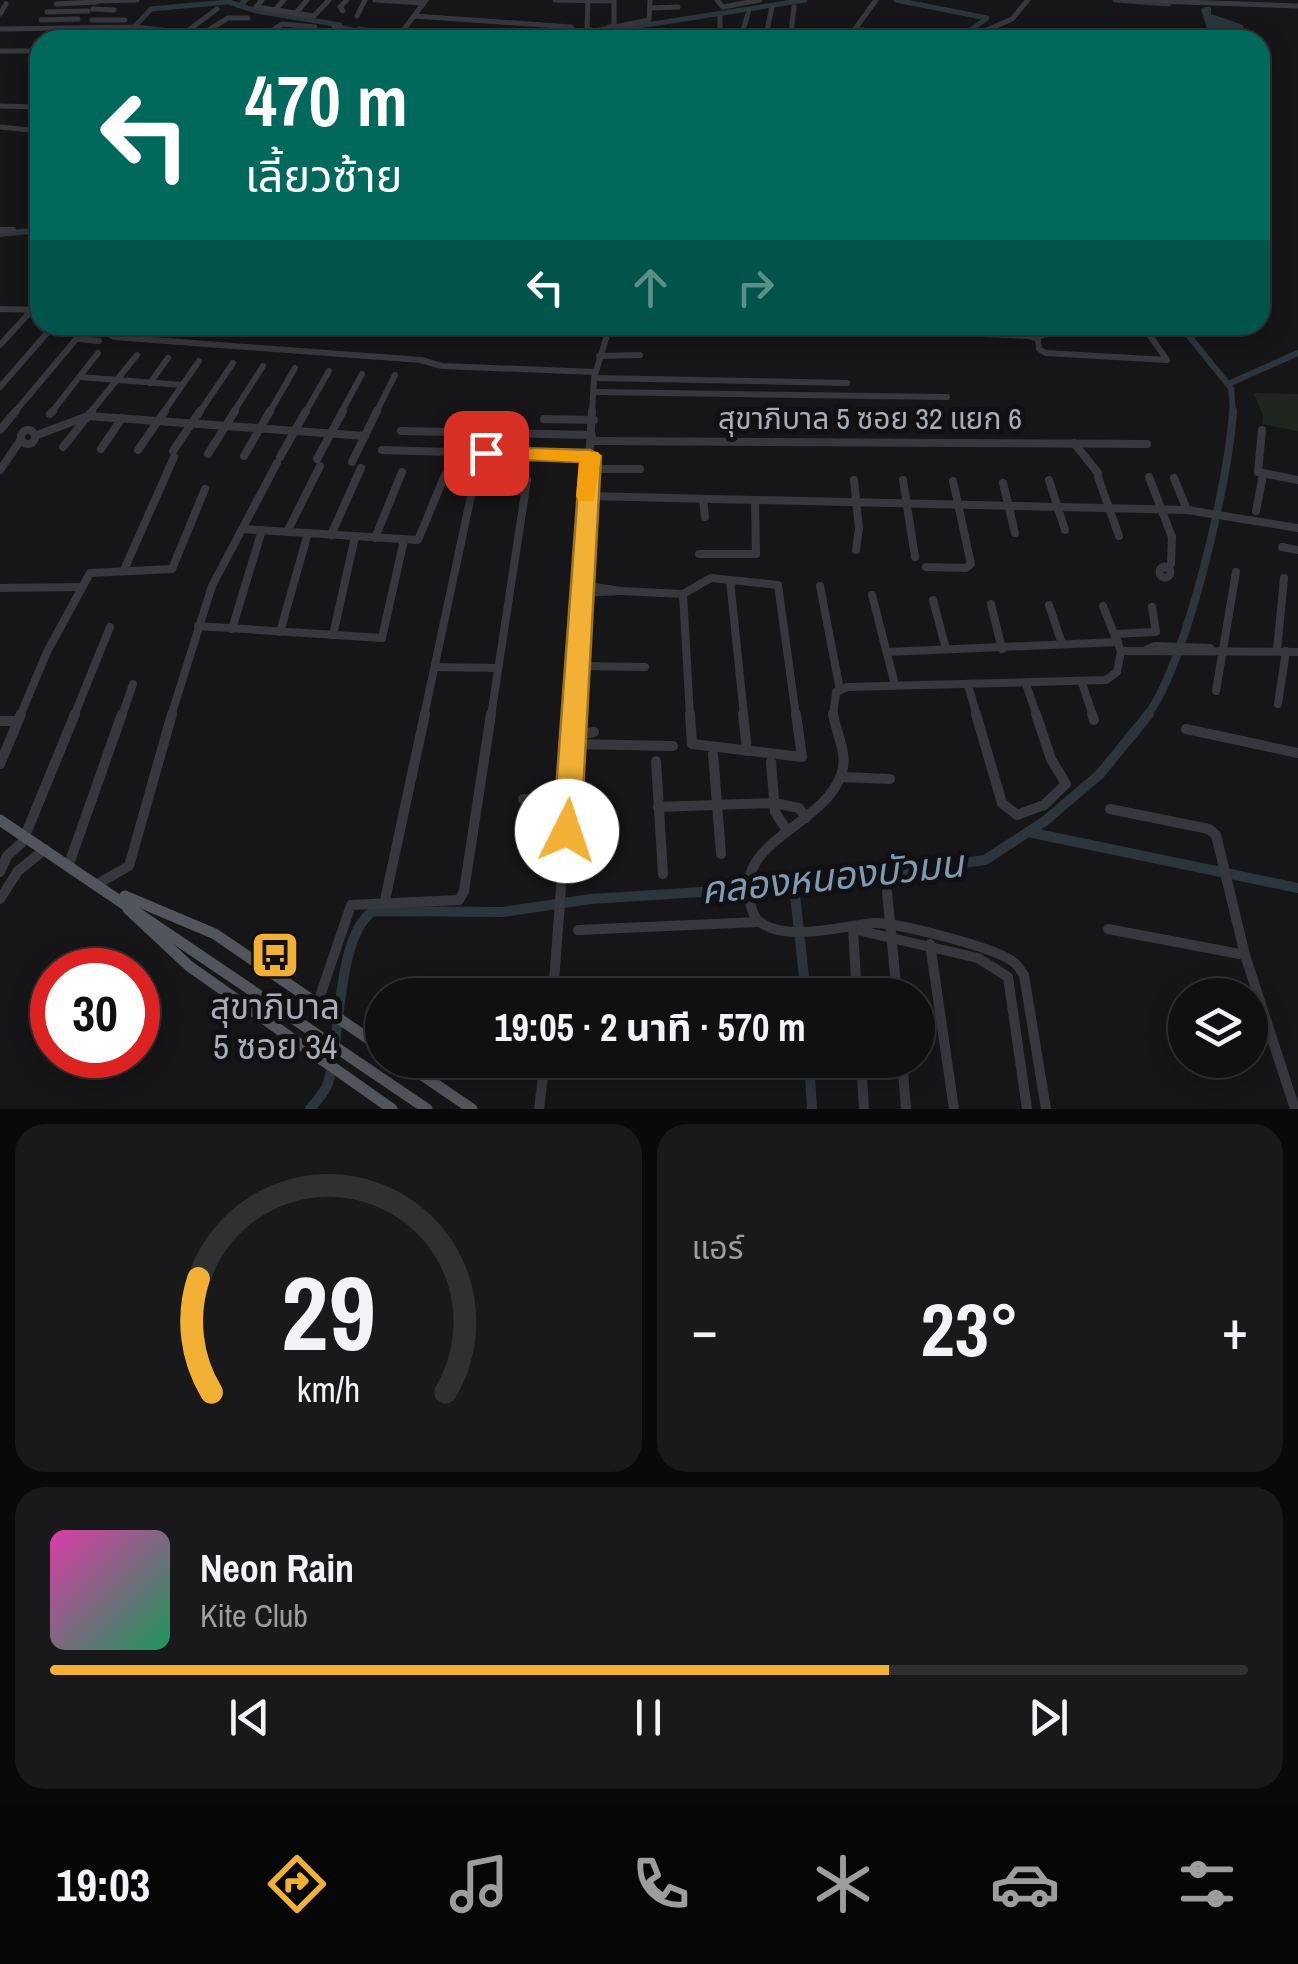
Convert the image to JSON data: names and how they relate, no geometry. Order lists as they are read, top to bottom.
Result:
{
  "streets": {
    "street": ["สุขาภิบาล 5 ซอย 32 แยก 6"]
  },
  "water": ["คลองหนองบัวมน"],
  "places": {
    "bus stop": ["สุขาภิบาล 5 ซอย 34"]
  },
  "page": {
    "turn": ["470 m", "เลี้ยวซ้าย"],
    "limit": "30",
    "trip": "19:05 · 2 นาที · 570 m",
    "tile": "แอร์",
    "heat": ["−", "23°", "+"],
    "song": ["Neon Rain", "Kite Club"],
    "tabs": "19:03",
    "gauge": ["29", "km/h"]
  }
}
